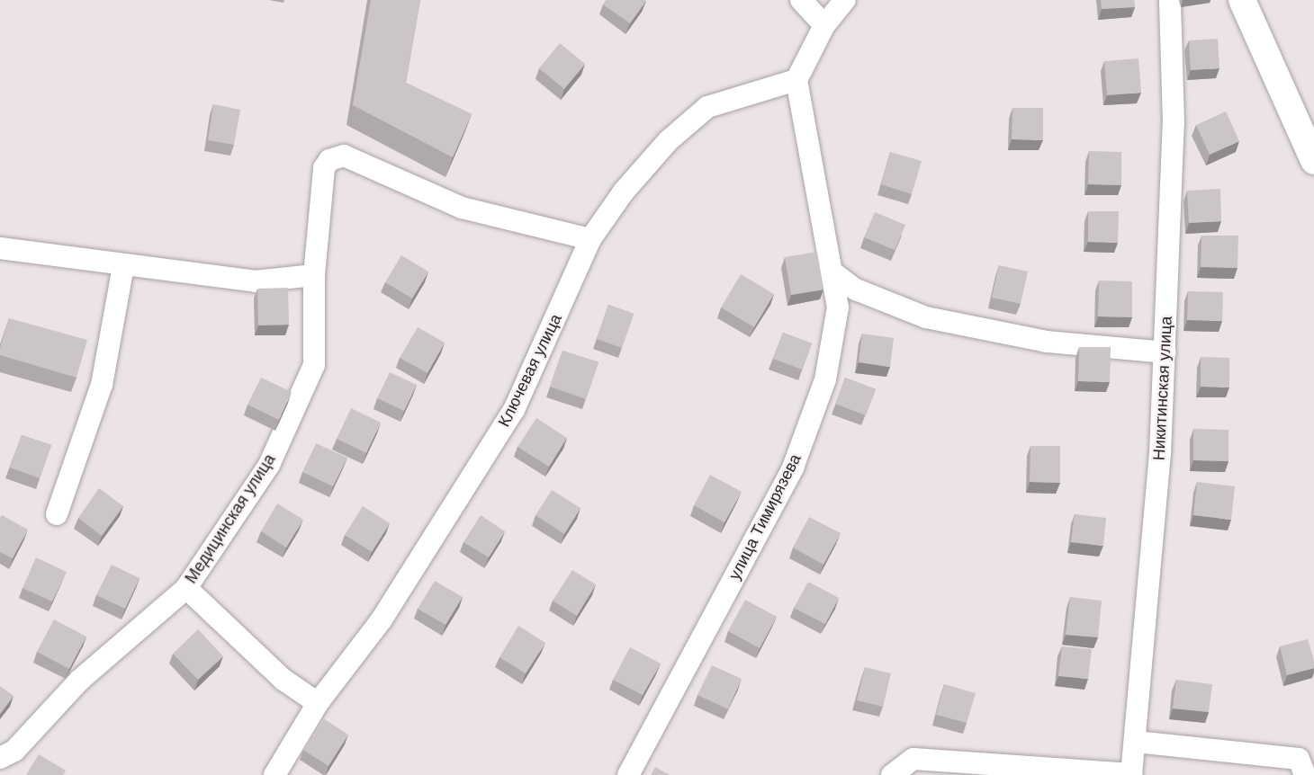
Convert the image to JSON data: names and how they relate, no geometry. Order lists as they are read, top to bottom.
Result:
{
  "streets": {
    "street": [
      "Ключевая улица",
      "Никитинская улица",
      "улица Тимирязева",
      "Медицинская улица"
    ]
  },
  "crossings": [
    ["Ключевая улица", "улица Тимирязева"],
    ["Ключевая улица", "Медицинская улица"]
  ]
}
